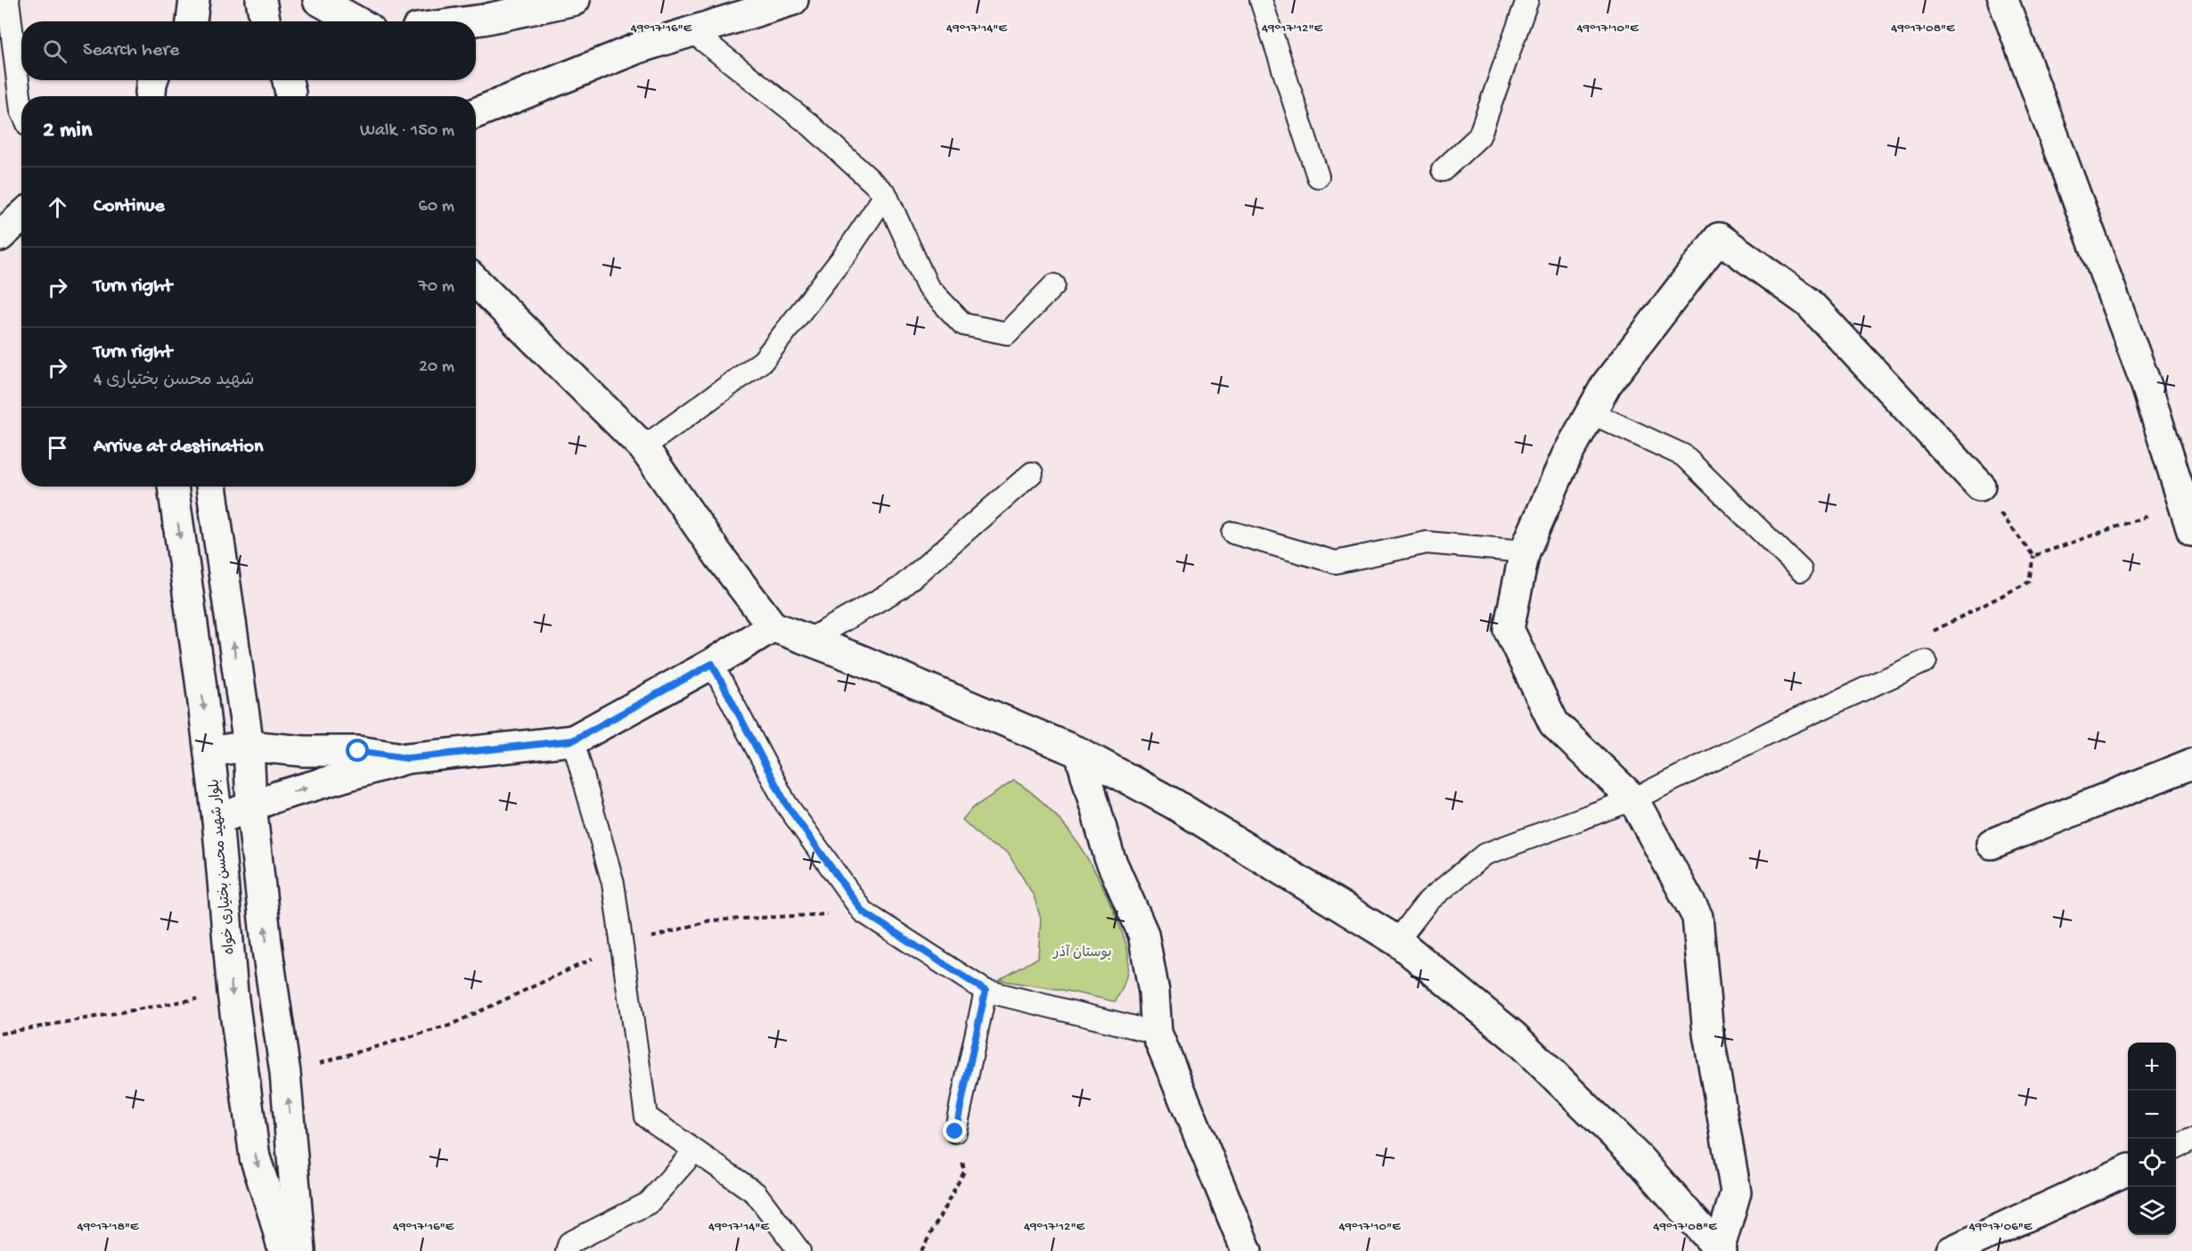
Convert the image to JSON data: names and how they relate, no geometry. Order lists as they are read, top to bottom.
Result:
{
  "streets": {
    "street": ["بلوار شهید محسن بختیاری خواه"]
  },
  "parks": ["بوستان آذر"],
  "page": {
    "search": "Search here",
    "heading": ["2 min", "Walk · 150 m"],
    "list": [
      ["Continue", "60 m"],
      ["Turn right", "70 m"],
      ["Turn right", "شهید محسن بختیاری 4", "20 m"],
      "Arrive at destination"
    ],
    "map_buttons": ["+", "−"]
  },
  "coordinates": [
    "49°17'16\"E",
    "49°17'14\"E",
    "49°17'12\"E",
    "49°17'10\"E",
    "49°17'08\"E",
    "49°17'18\"E",
    "49°17'06\"E"
  ]
}
